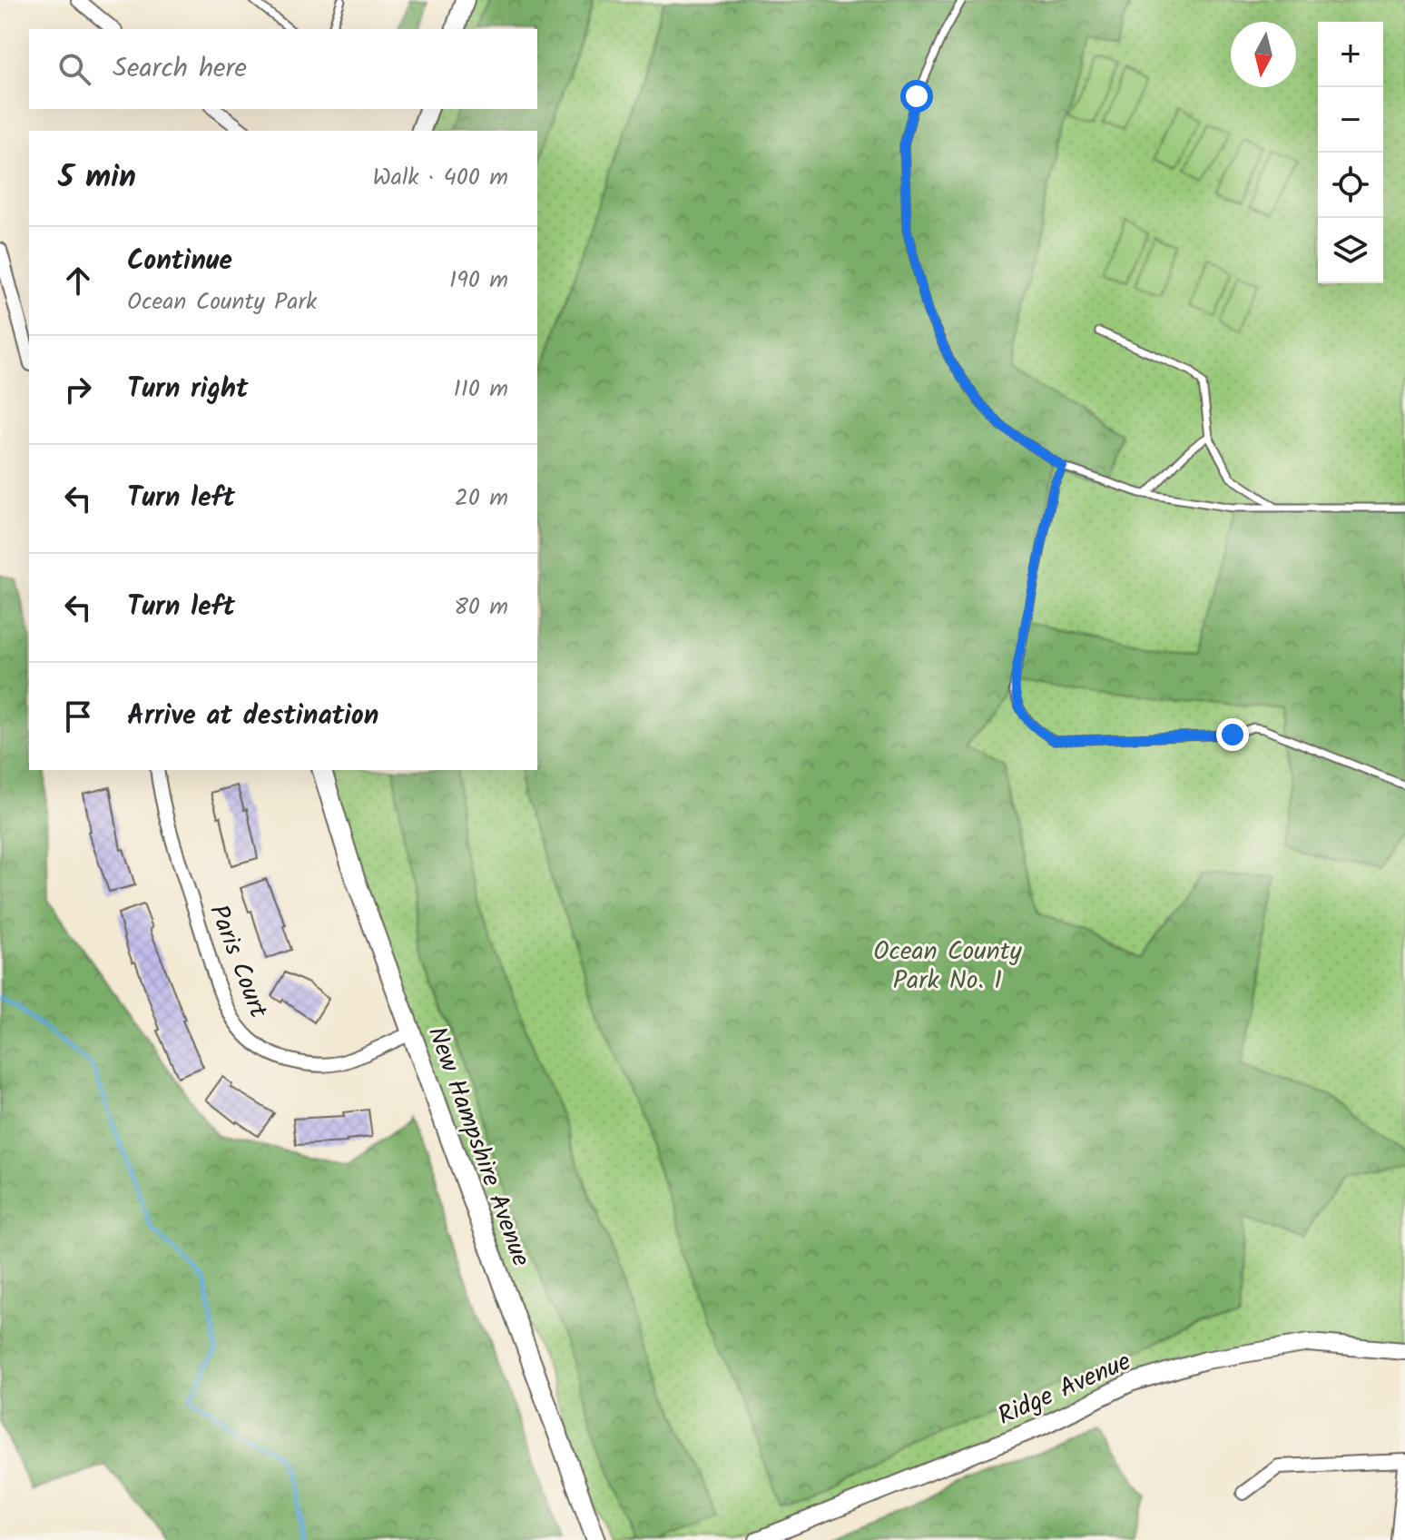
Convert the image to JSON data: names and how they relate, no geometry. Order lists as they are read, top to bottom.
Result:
{
  "streets": {
    "main road": ["New Hampshire Avenue"],
    "street": ["Paris Court", "Ridge Avenue"]
  },
  "crossings": [
    ["Paris Court", "New Hampshire Avenue"]
  ],
  "parks": ["Ocean County Park No. 1"],
  "north": "bottom",
  "page": {
    "map_buttons": ["+", "−"],
    "search": "Search here",
    "heading": ["5 min", "Walk · 400 m"],
    "list": [
      ["Continue", "Ocean County Park", "190 m"],
      ["Turn right", "110 m"],
      ["Turn left", "20 m"],
      ["Turn left", "80 m"],
      "Arrive at destination"
    ]
  }
}
